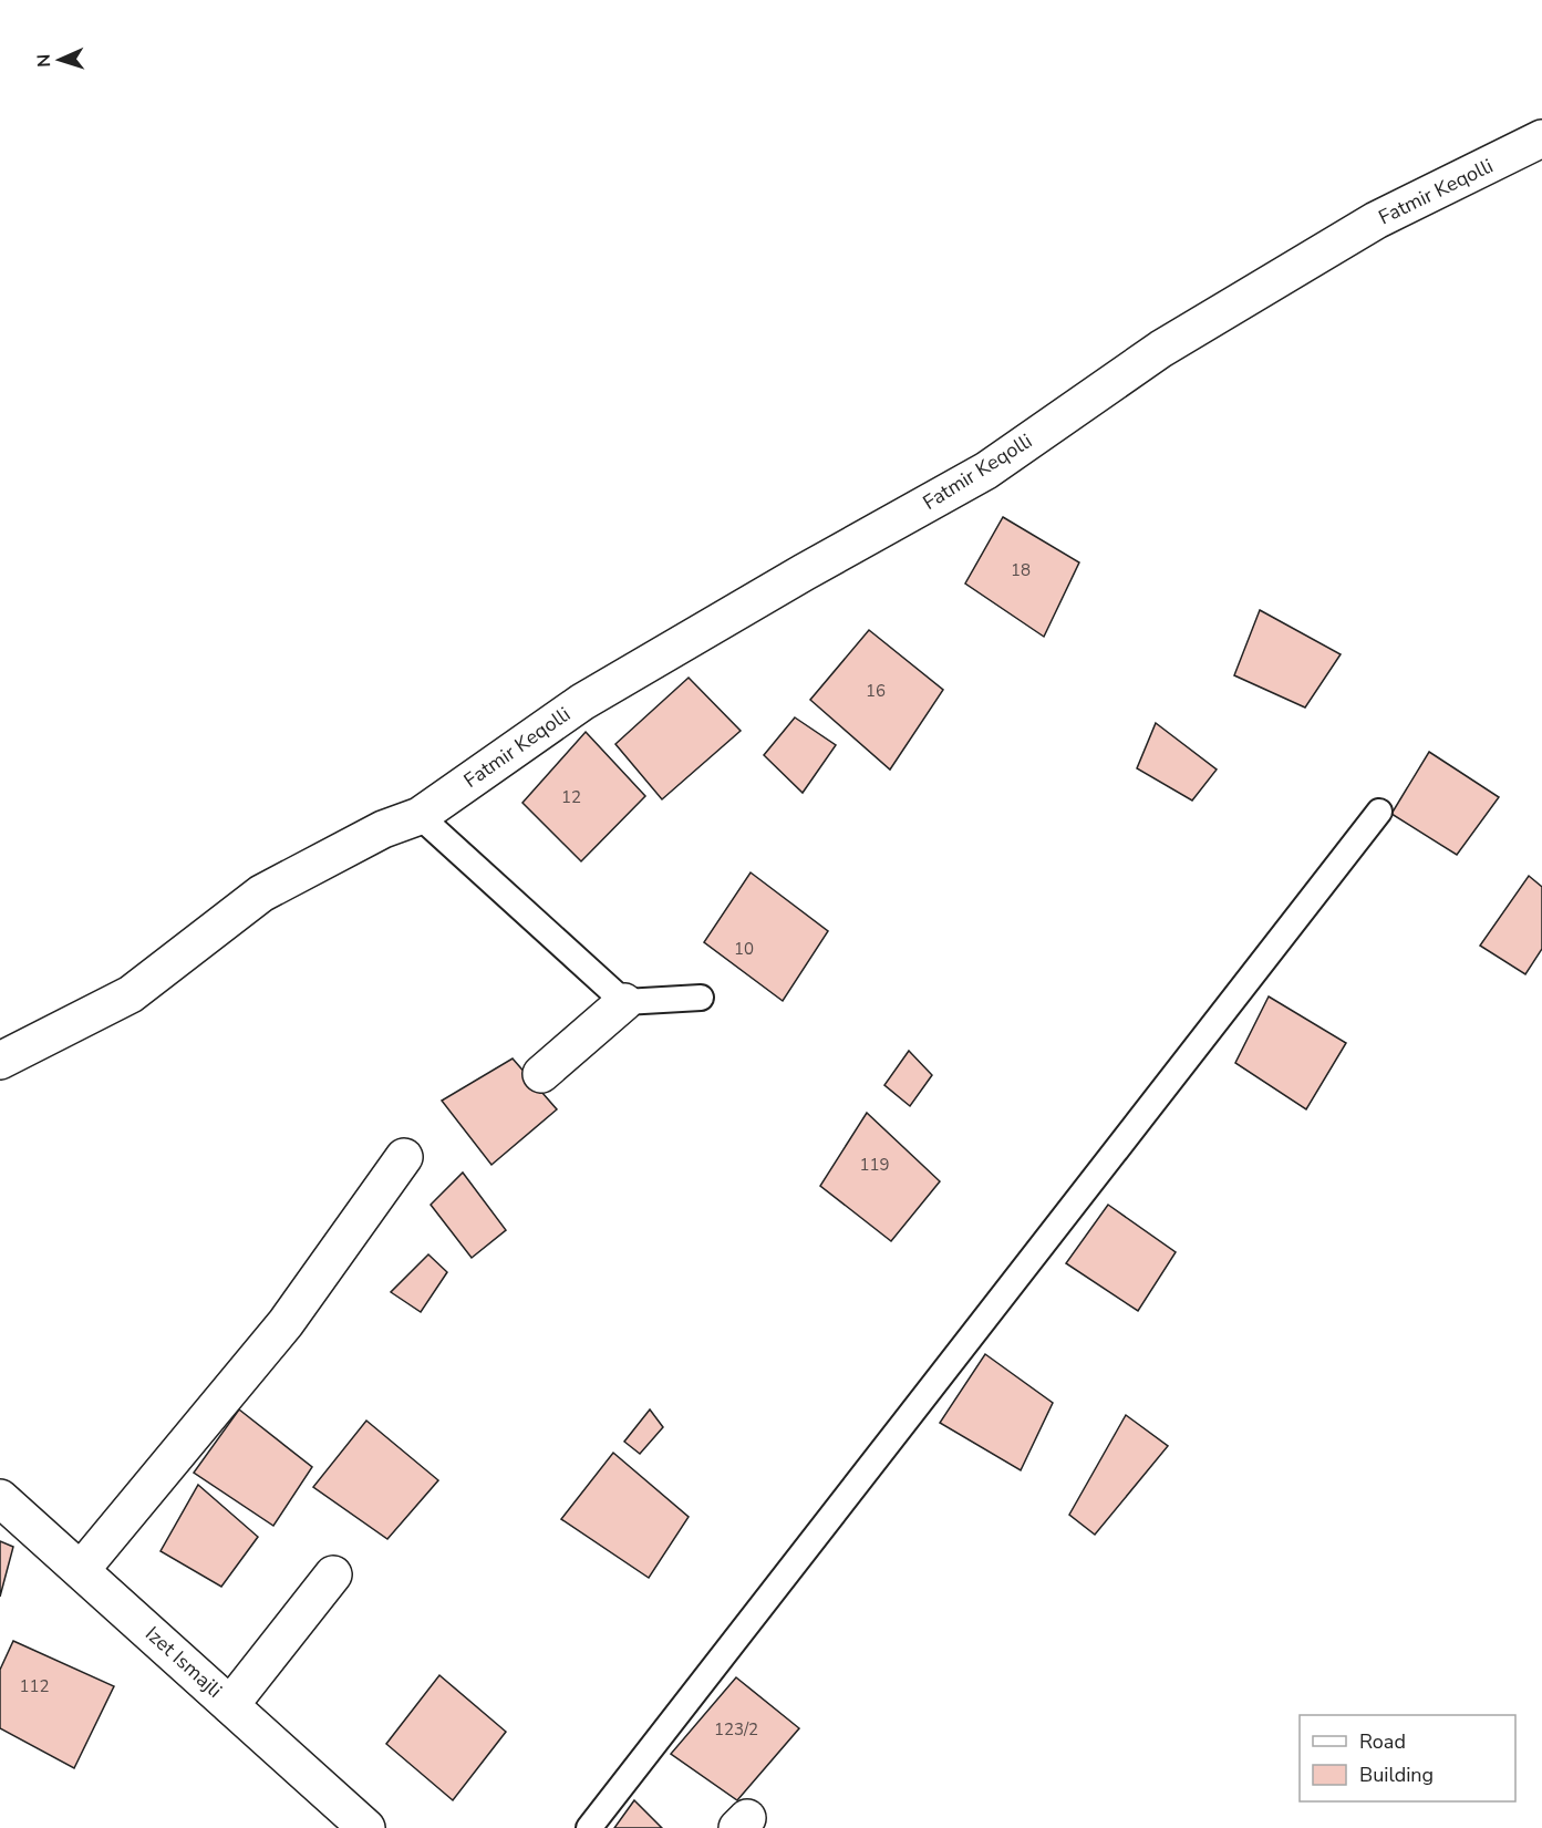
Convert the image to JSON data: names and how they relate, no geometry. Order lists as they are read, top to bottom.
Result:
{
  "streets": {
    "street": ["Fatmir Keqolli", "Izet Ismajli"]
  },
  "house_numbers": [
    "18",
    "16",
    "12",
    "10",
    "119",
    "112",
    "123/2"
  ],
  "legend": ["Road", "Building"],
  "north": "left"
}
